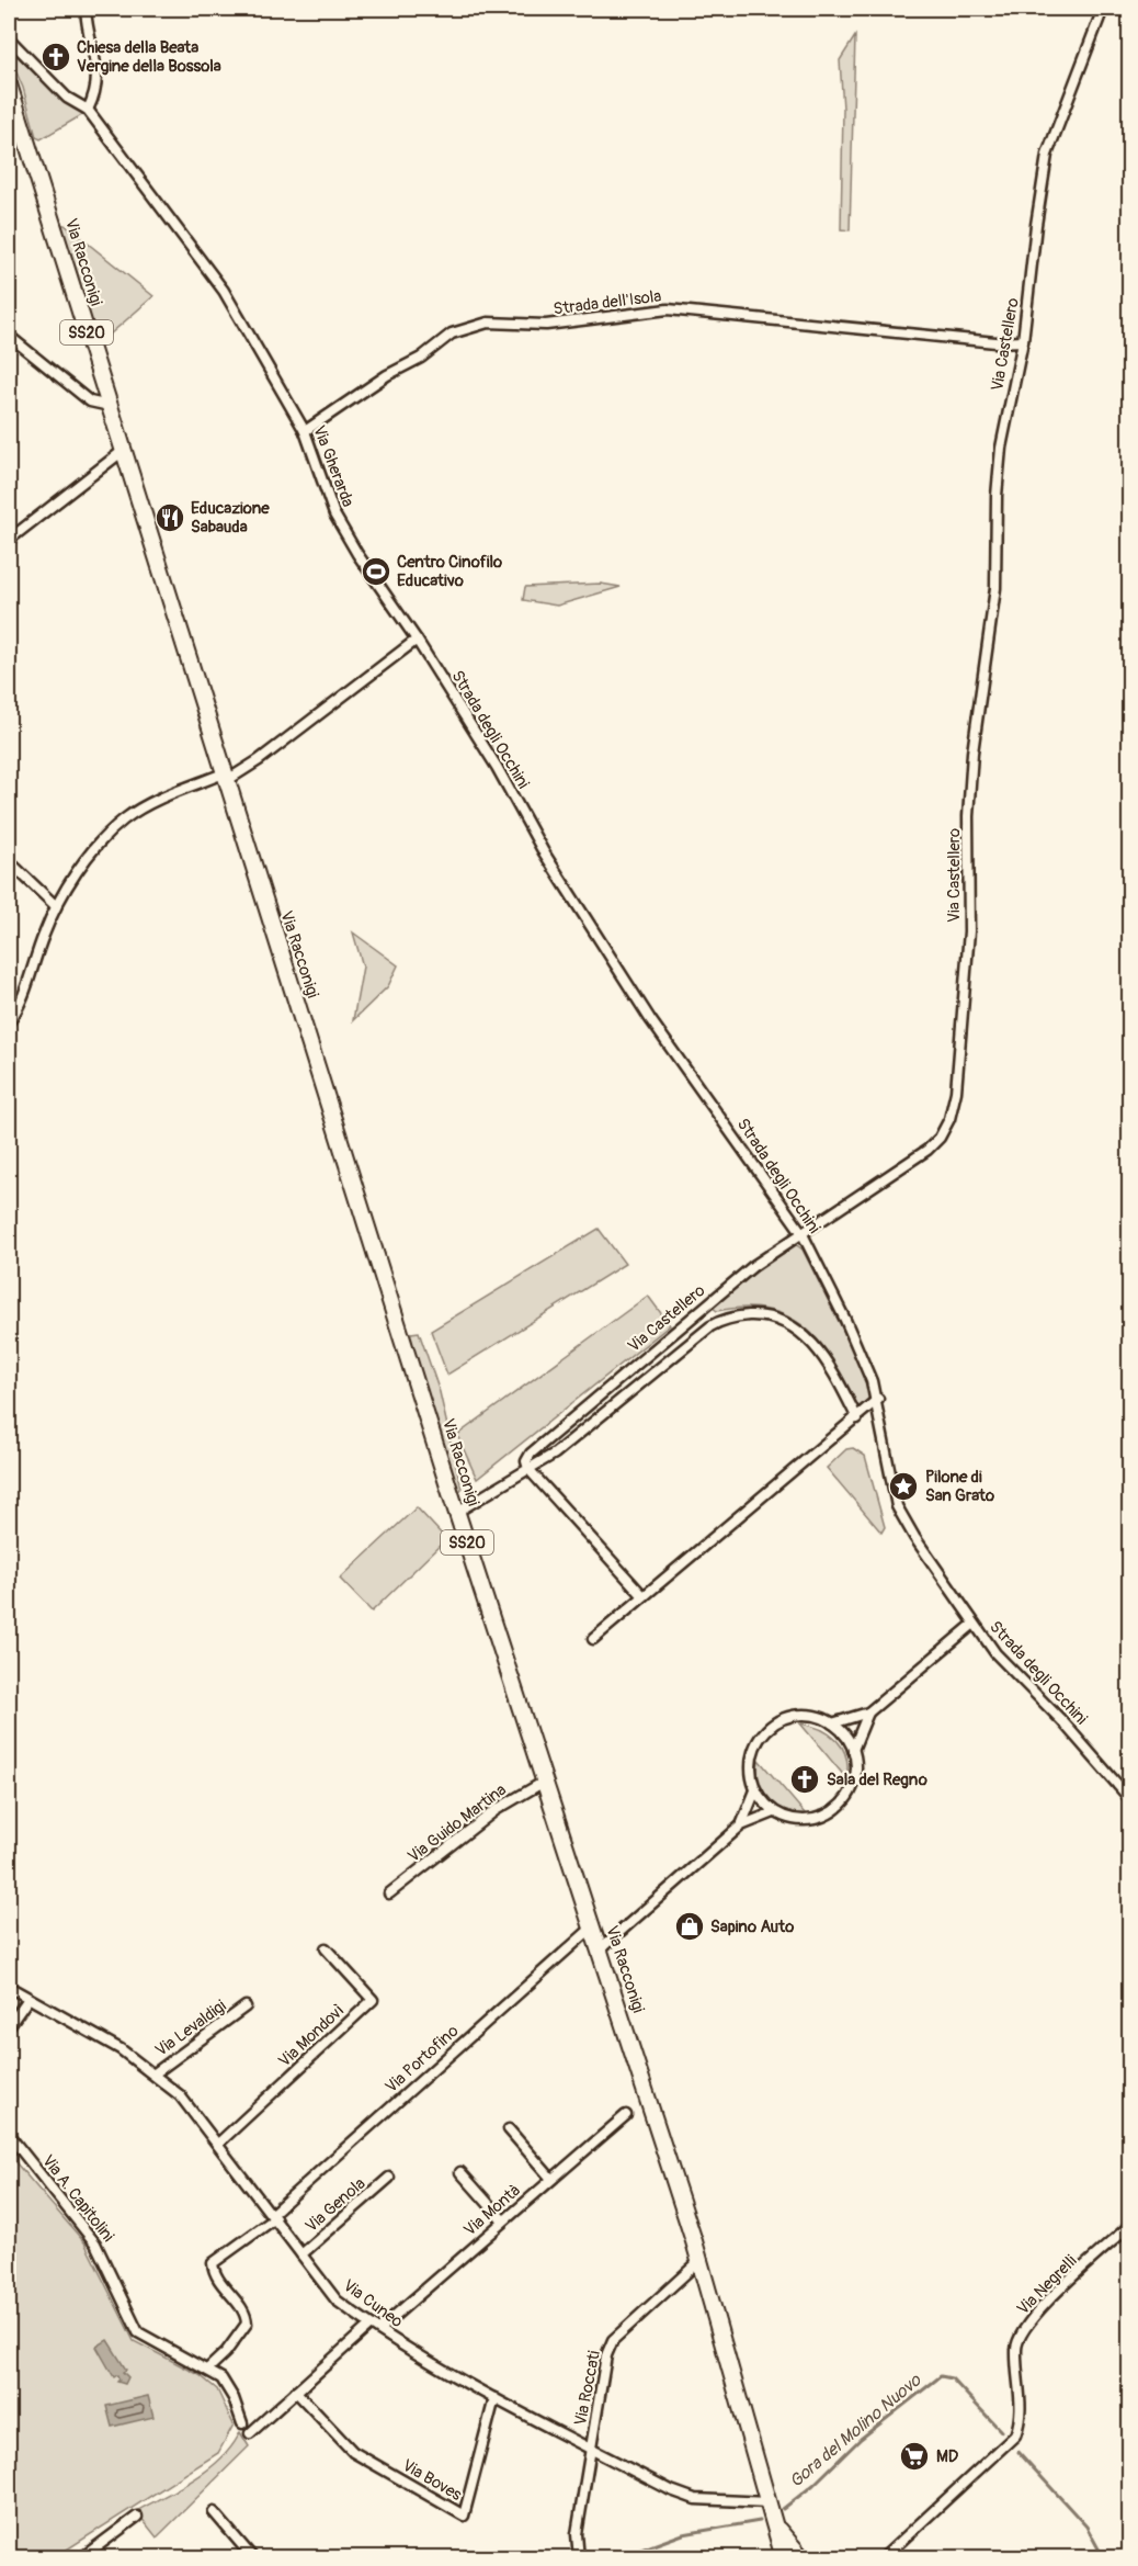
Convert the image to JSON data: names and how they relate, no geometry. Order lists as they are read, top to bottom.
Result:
{
  "streets": {
    "main road": ["Via Racconigi", "SS20"],
    "street": [
      "Strada dell'Isola",
      "Via Castellero",
      "Via Gherarda",
      "Strada degli Occhini",
      "Via Guido Martina",
      "Via Levaldigi",
      "Via Mondovì",
      "Via Portofino",
      "Via A. Capitolini",
      "Via Genola",
      "Via Montà",
      "Via Negrelli",
      "Via Cuneo",
      "Via Roccati",
      "Via Boves"
    ]
  },
  "crossings": [
    ["Via Racconigi", "Via Guido Martina"],
    ["Via Racconigi", "Via Portofino"],
    ["Via Racconigi", "Via Cuneo"],
    ["Via Racconigi", "Via Roccati"],
    ["Strada dell'Isola", "Via Castellero"],
    ["Strada dell'Isola", "Via Gherarda"],
    ["Via Castellero", "Strada degli Occhini"],
    ["Via Gherarda", "Strada degli Occhini"],
    ["Via Levaldigi", "Via Cuneo"],
    ["Via Mondovì", "Via Cuneo"],
    ["Via Portofino", "Via A. Capitolini"],
    ["Via Portofino", "Via Cuneo"],
    ["Via Genola", "Via Cuneo"],
    ["Via Montà", "Via Cuneo"],
    ["Via Montà", "Via Boves"],
    ["Via Cuneo", "Via Roccati"],
    ["Via Cuneo", "Via Boves"]
  ],
  "water": ["Gora del Molino Nuovo"],
  "places": {
    "church": ["Chiesa della Beata Vergine della Bossola", "Sala del Regno"],
    "restaurant": ["Educazione Sabauda"],
    "sports": ["Centro Cinofilo Educativo"],
    "place": ["Pilone di San Grato"],
    "shop": ["Sapino Auto"],
    "supermarket": ["MD"]
  }
}
